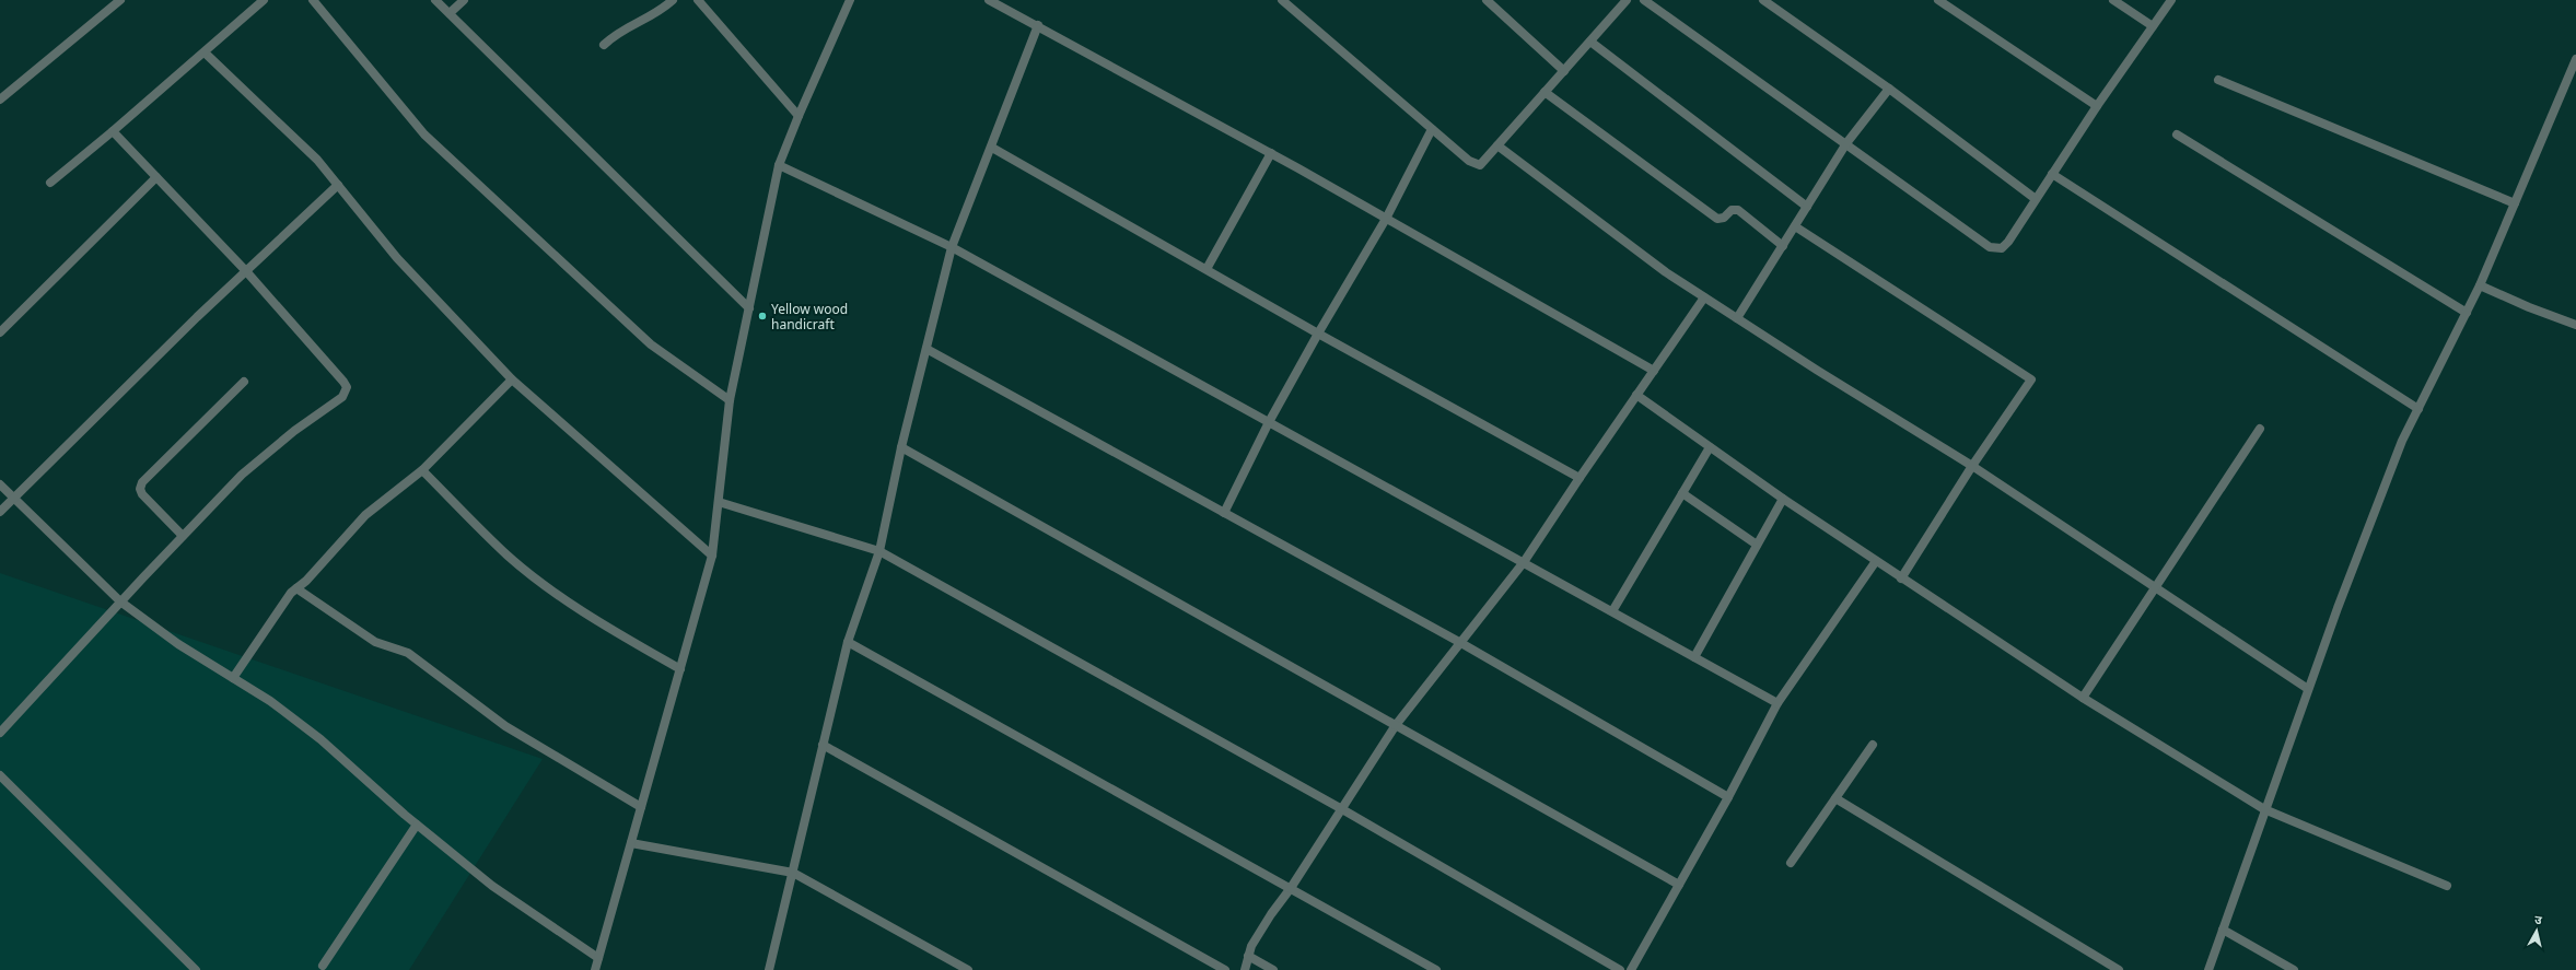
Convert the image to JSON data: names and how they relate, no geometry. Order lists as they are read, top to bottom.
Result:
{
  "places": ["Yellow wood handicraft"],
  "north": "top"
}
